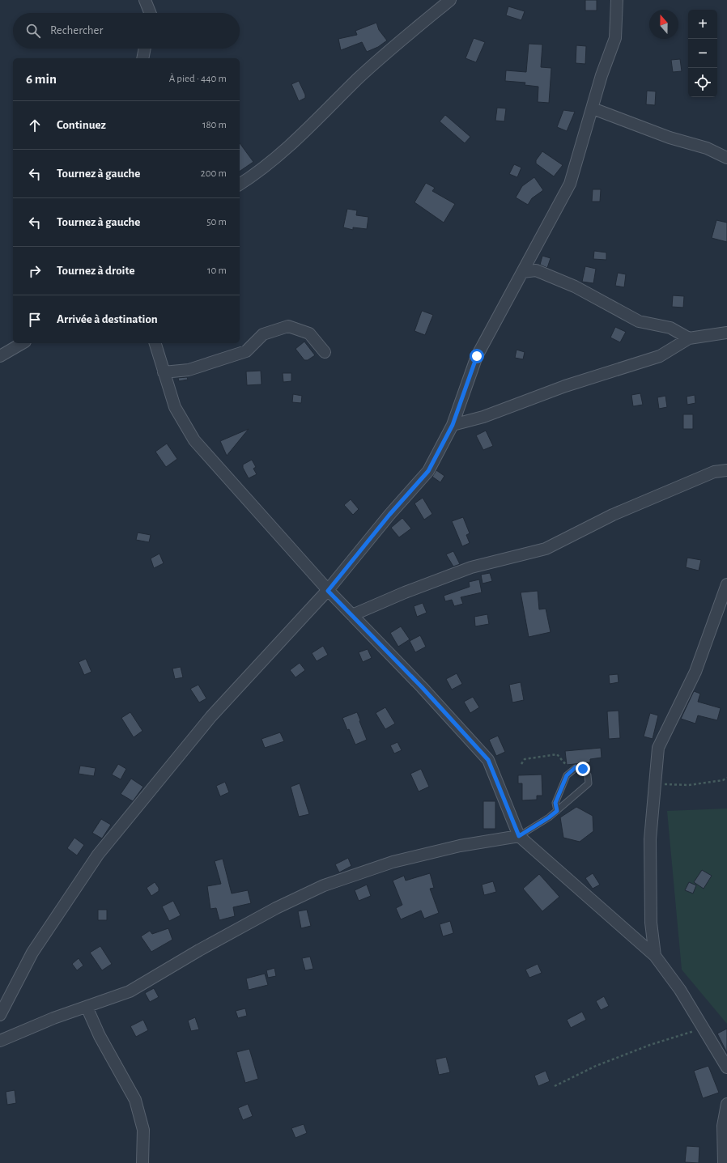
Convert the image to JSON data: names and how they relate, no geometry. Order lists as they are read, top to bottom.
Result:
{
  "north": "top",
  "page": {
    "map_buttons": ["+", "−"],
    "search": "Rechercher",
    "heading": ["6 min", "À pied · 440 m"],
    "list": [
      ["Continuez", "180 m"],
      ["Tournez à gauche", "200 m"],
      ["Tournez à gauche", "50 m"],
      ["Tournez à droite", "10 m"],
      "Arrivée à destination"
    ]
  }
}
